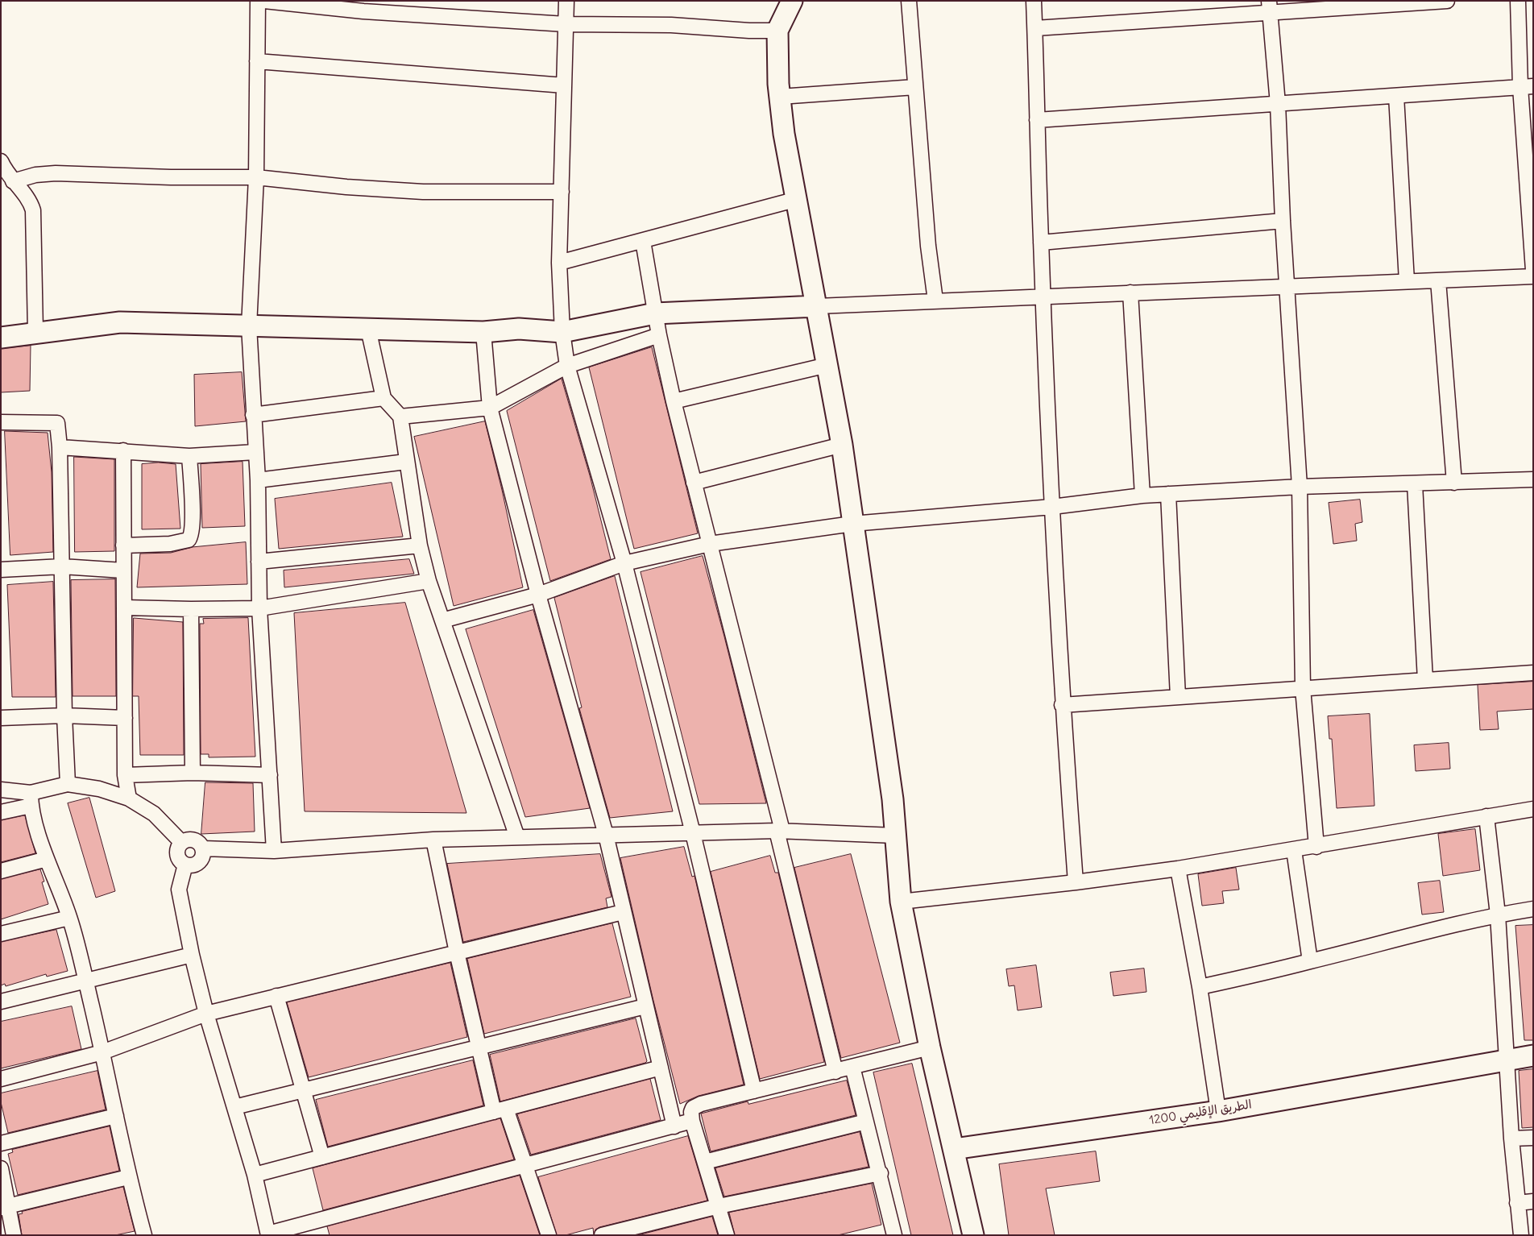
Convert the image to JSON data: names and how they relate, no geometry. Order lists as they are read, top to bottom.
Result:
{
  "streets": {
    "street": ["الطريق الإقليمي 1200"]
  }
}
